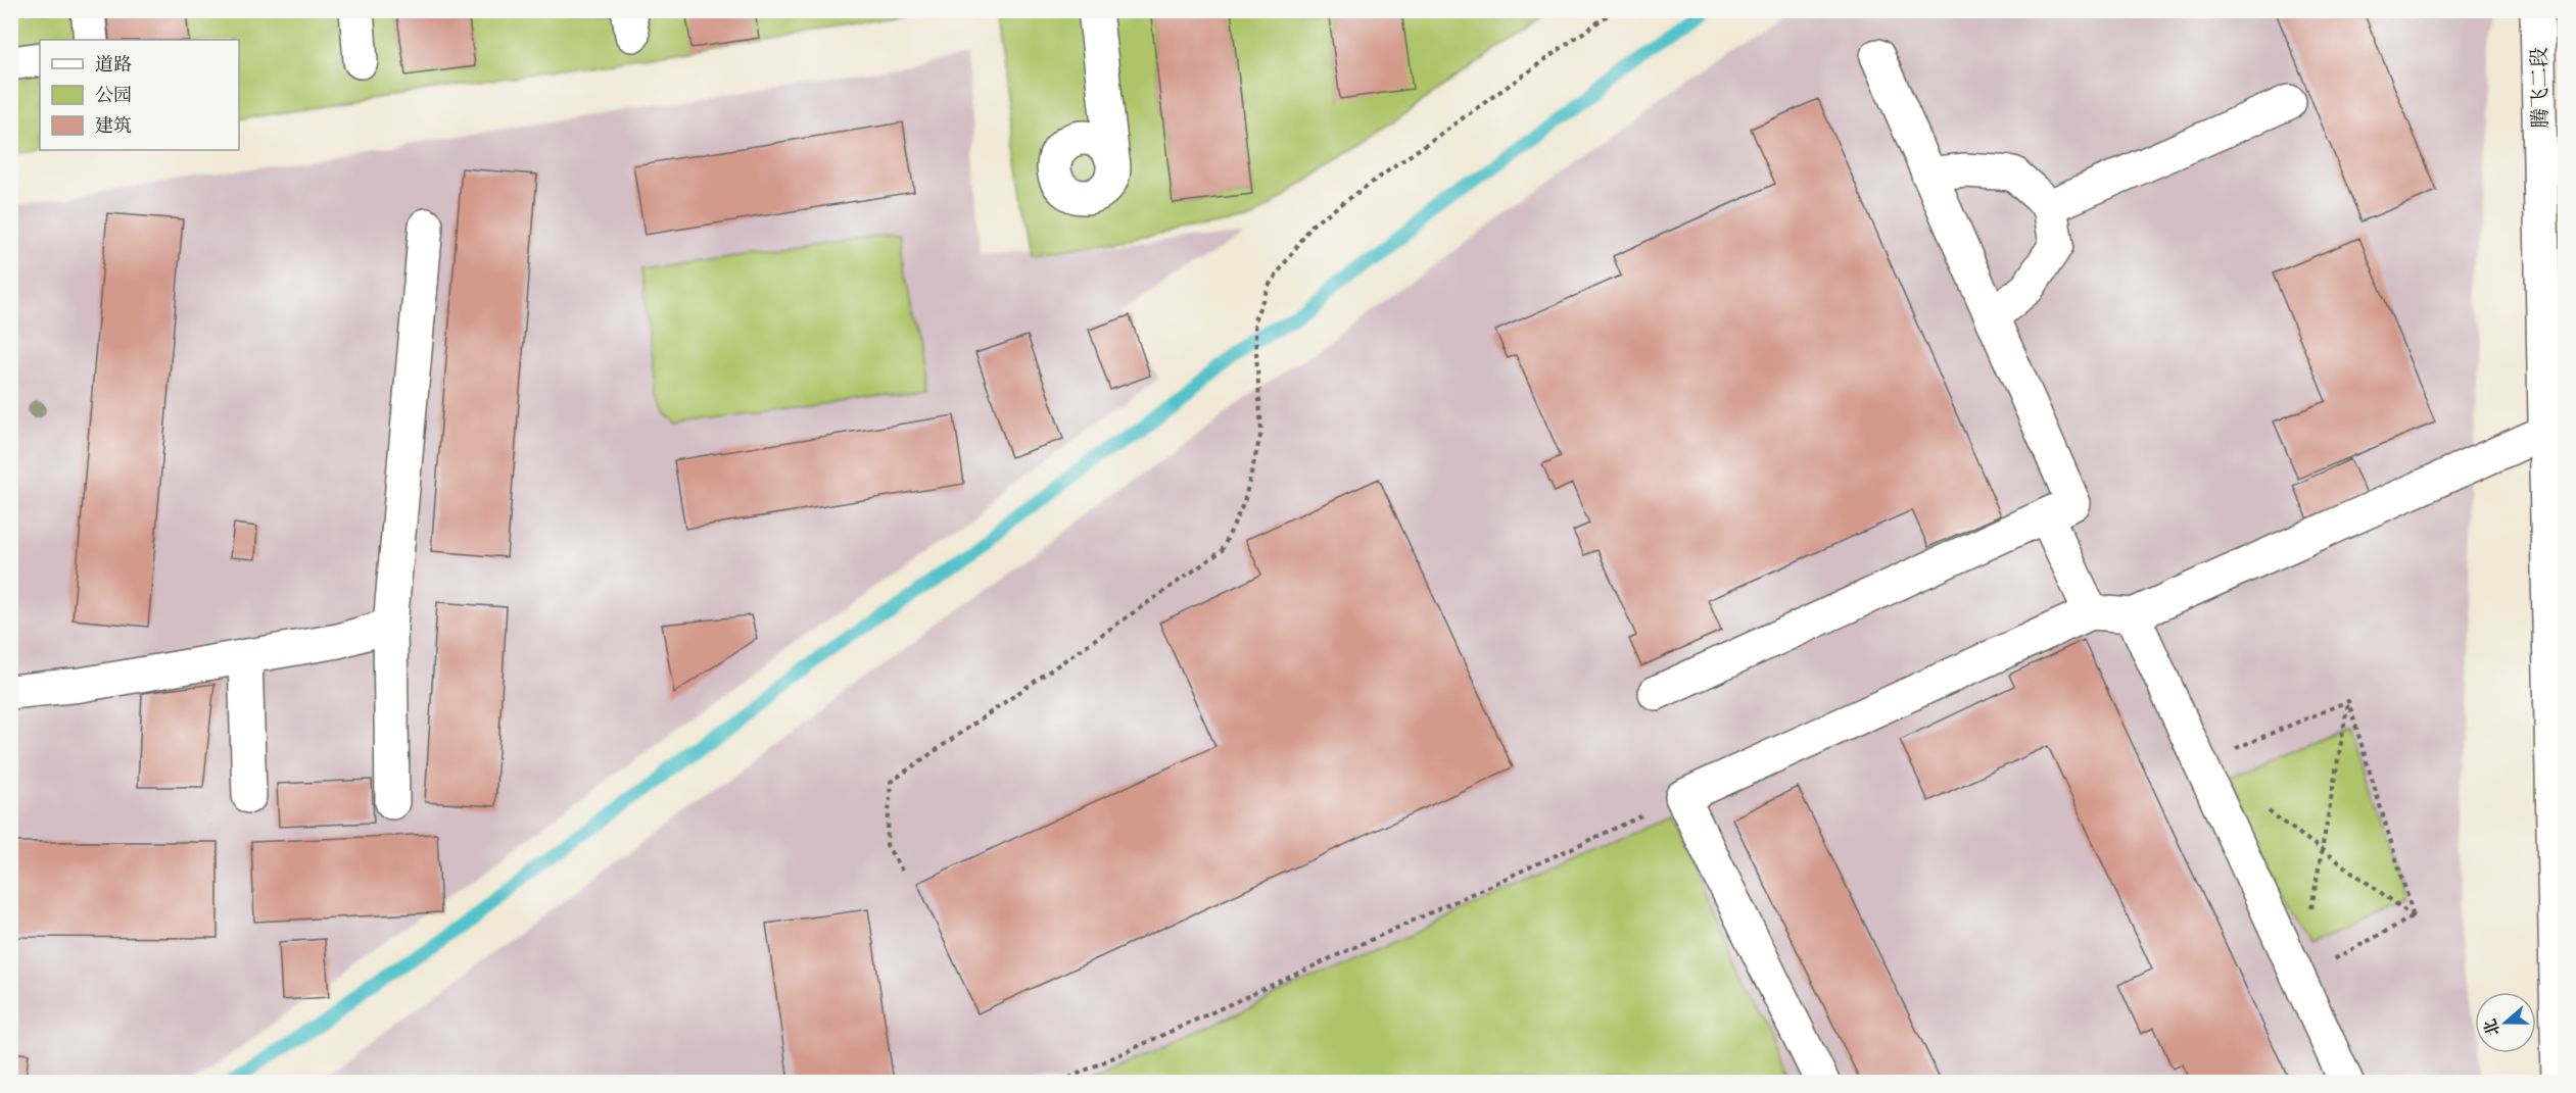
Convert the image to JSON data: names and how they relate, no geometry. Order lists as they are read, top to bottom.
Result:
{
  "streets": {
    "street": ["腾飞二段"]
  },
  "legend": ["道路", "公园", "建筑"],
  "north": "left"
}
